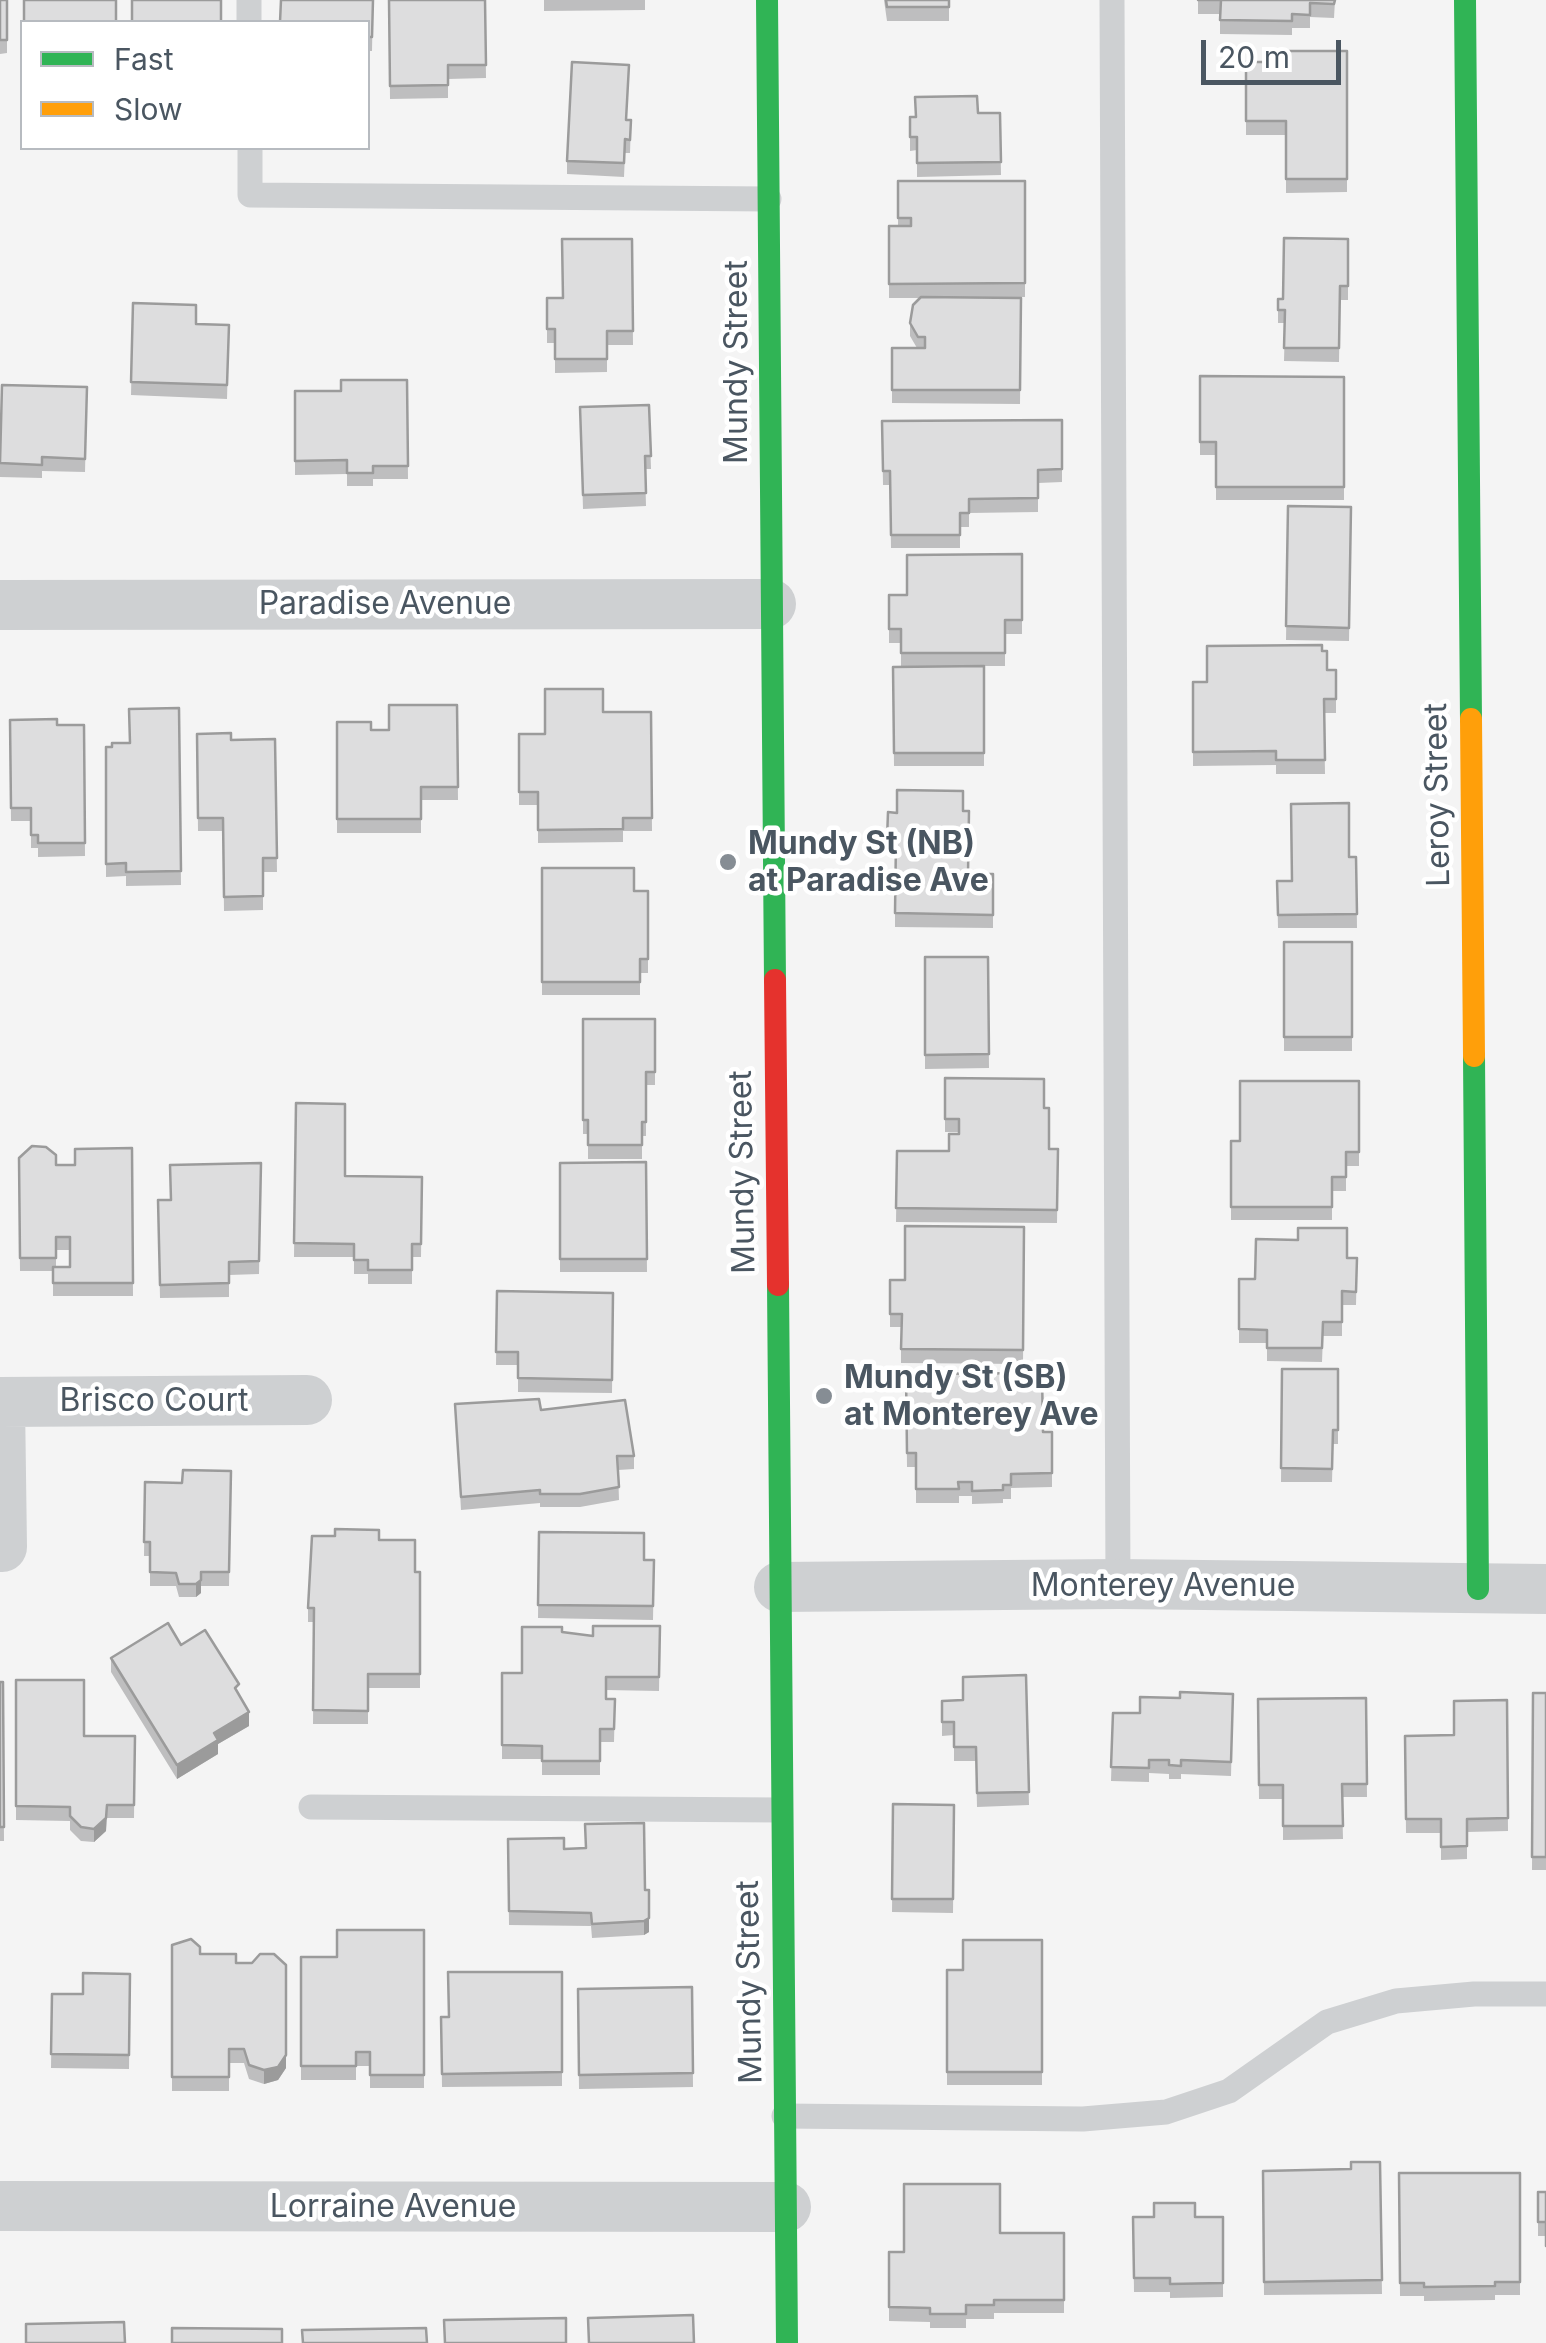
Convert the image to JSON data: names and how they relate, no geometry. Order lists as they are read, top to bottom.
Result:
{
  "streets": {
    "street": [
      "Mundy Street",
      "Paradise Avenue",
      "Leroy Street",
      "Brisco Court",
      "Monterey Avenue",
      "Lorraine Avenue"
    ]
  },
  "crossings": [
    ["Mundy Street", "Paradise Avenue"],
    ["Mundy Street", "Monterey Avenue"],
    ["Mundy Street", "Lorraine Avenue"],
    ["Leroy Street", "Monterey Avenue"]
  ],
  "places": ["Mundy St (NB) at Paradise Ave", "Mundy St (SB) at Monterey Ave"],
  "legend": ["Fast", "Slow"],
  "scale_bar": "20 m"
}
